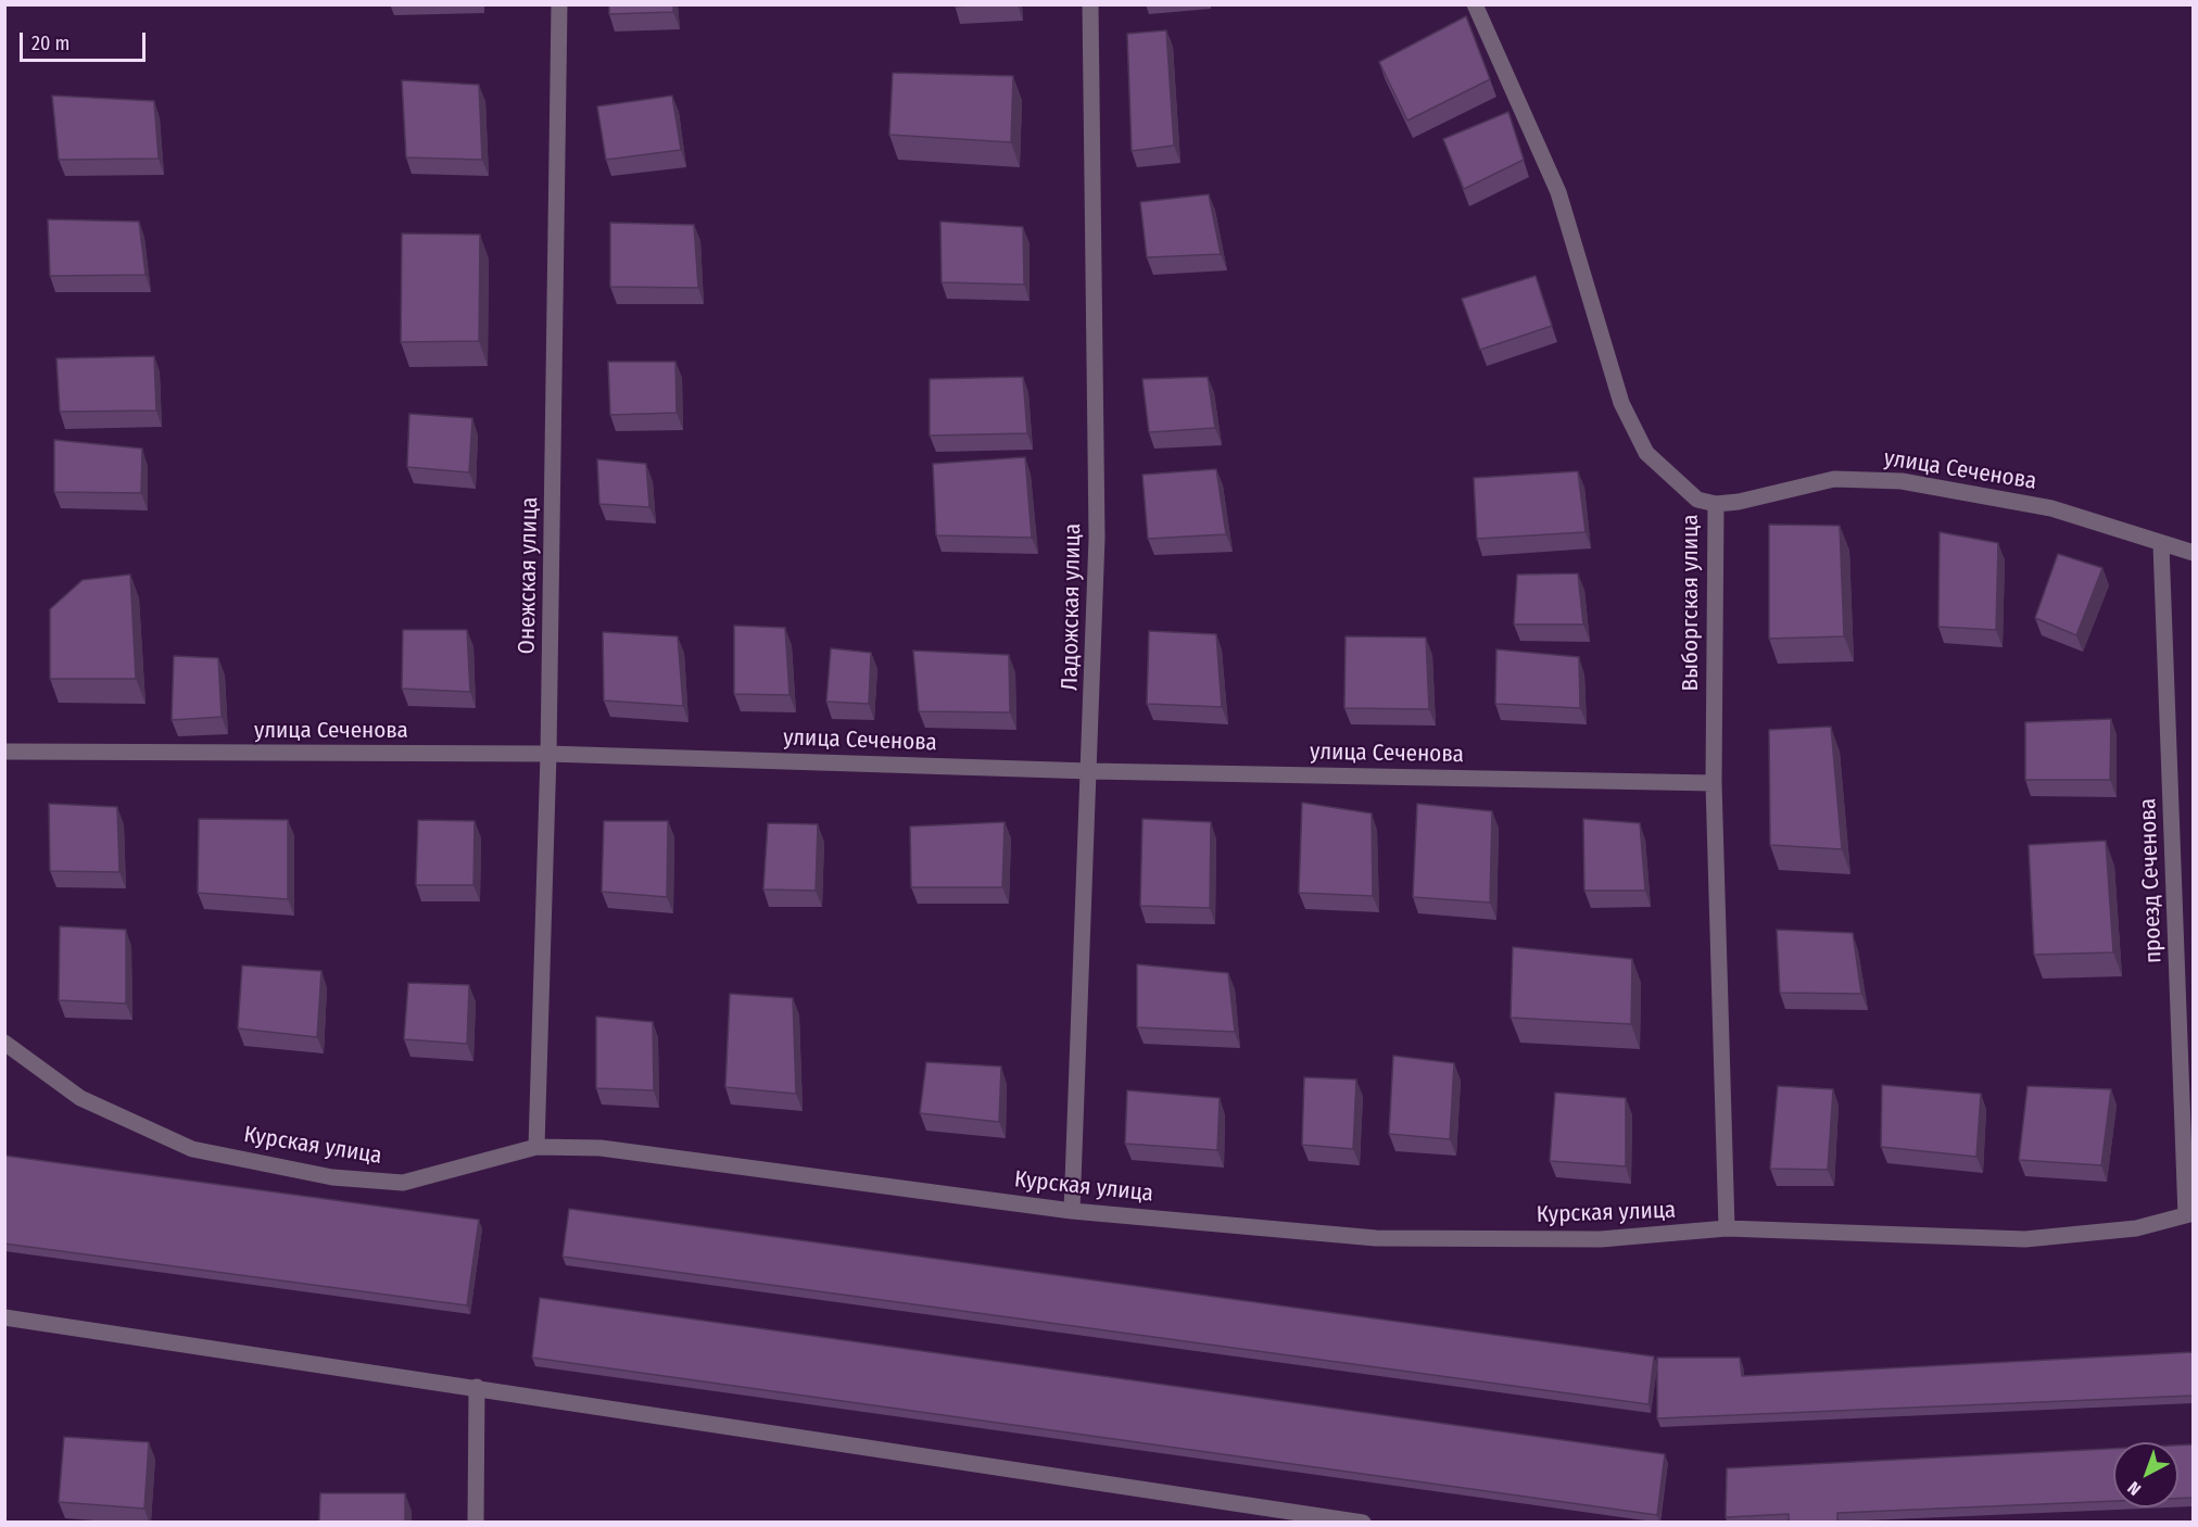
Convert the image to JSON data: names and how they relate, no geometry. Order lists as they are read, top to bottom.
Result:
{
  "streets": {
    "street": [
      "улица Сеченова",
      "Онежская улица",
      "Выборгская улица",
      "Ладожская улица",
      "проезд Сеченова",
      "Курская улица"
    ]
  },
  "crossings": [
    ["улица Сеченова", "Онежская улица"],
    ["улица Сеченова", "Выборгская улица"],
    ["улица Сеченова", "Ладожская улица"],
    ["улица Сеченова", "проезд Сеченова"],
    ["Онежская улица", "Курская улица"],
    ["Выборгская улица", "Курская улица"],
    ["Ладожская улица", "Курская улица"],
    ["проезд Сеченова", "Курская улица"]
  ],
  "scale_bar": "20 m",
  "north": "bottom left"
}
